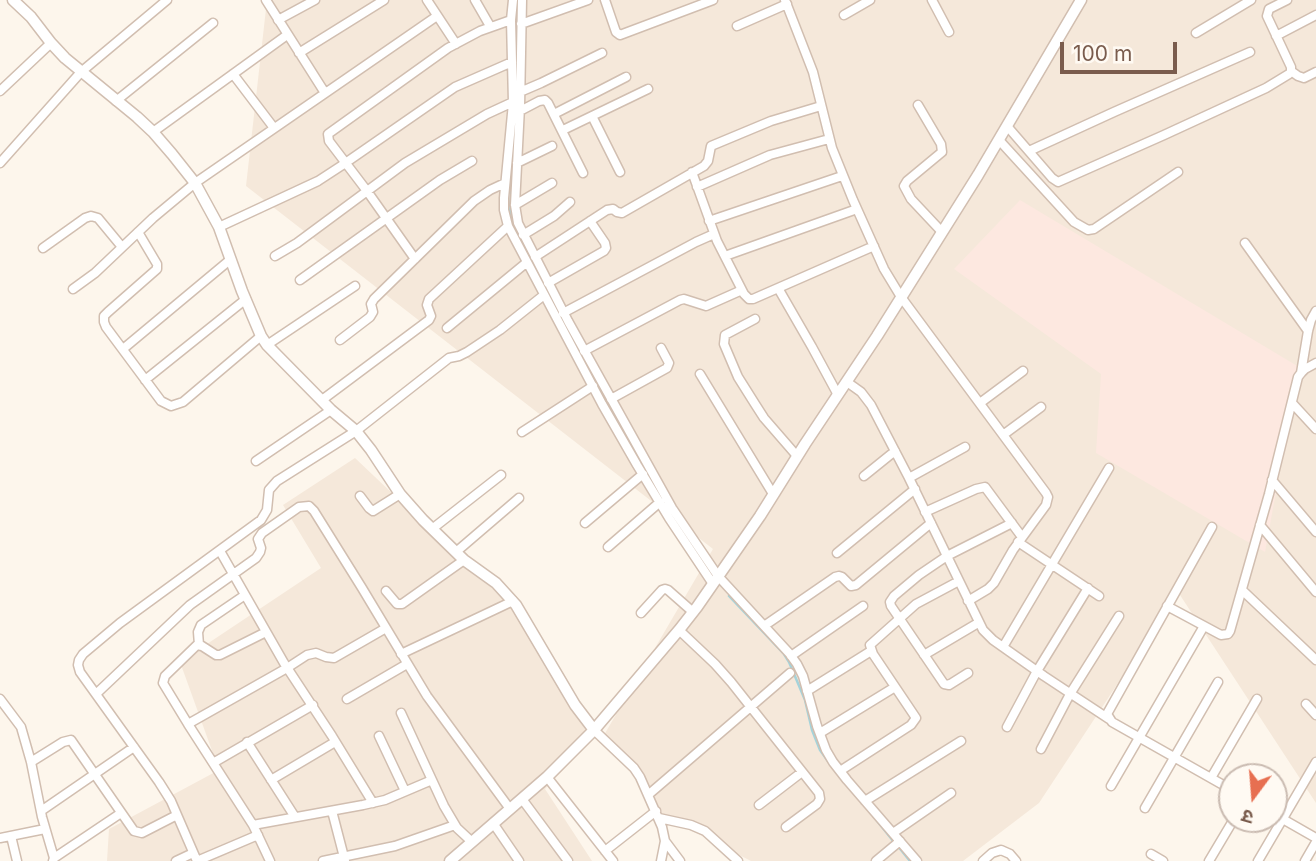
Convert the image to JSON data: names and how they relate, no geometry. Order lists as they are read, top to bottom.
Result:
{
  "scale_bar": "100 m",
  "north": "bottom"
}
